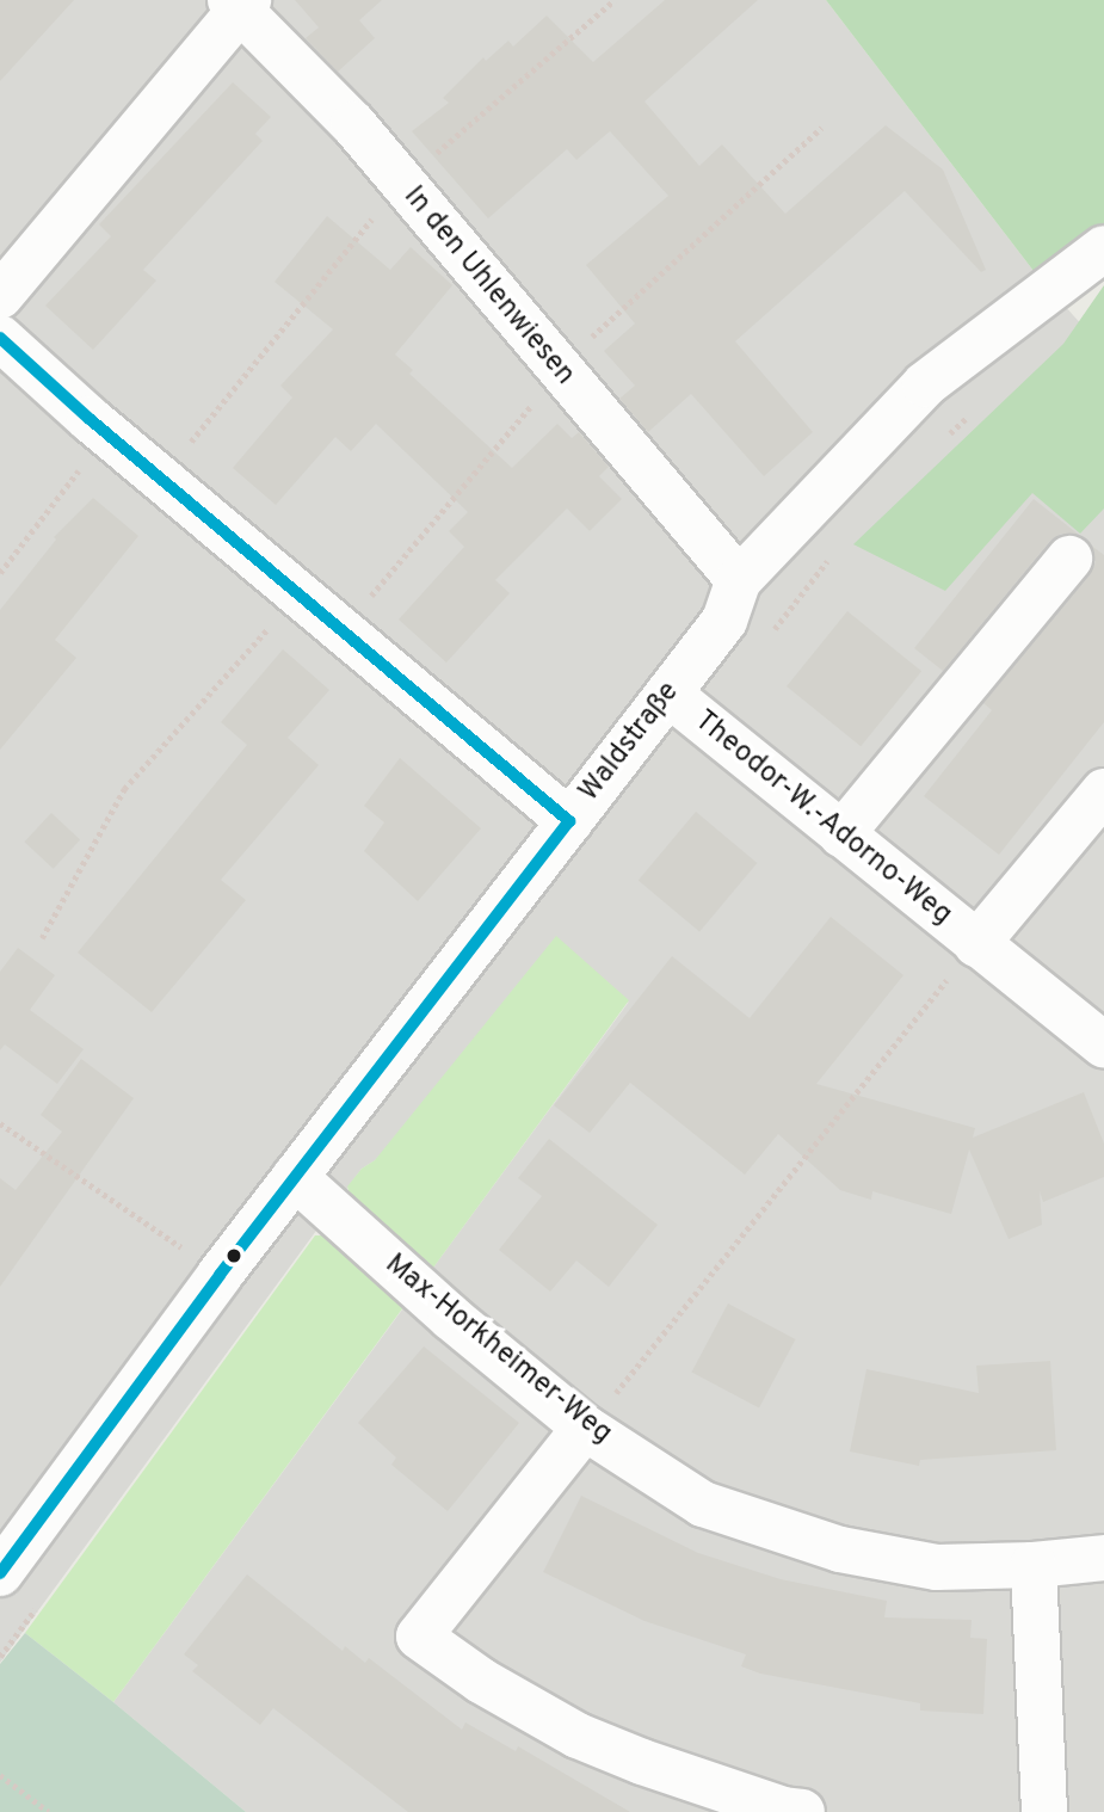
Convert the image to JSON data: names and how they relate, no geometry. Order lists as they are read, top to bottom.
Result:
{
  "streets": {
    "street": [
      "In den Uhlenwiesen",
      "Waldstraße",
      "Theodor-W.-Adorno-Weg",
      "Max-Horkheimer-Weg"
    ]
  },
  "crossings": [
    ["In den Uhlenwiesen", "Waldstraße"],
    ["Waldstraße", "Theodor-W.-Adorno-Weg"],
    ["Waldstraße", "Max-Horkheimer-Weg"]
  ]
}
